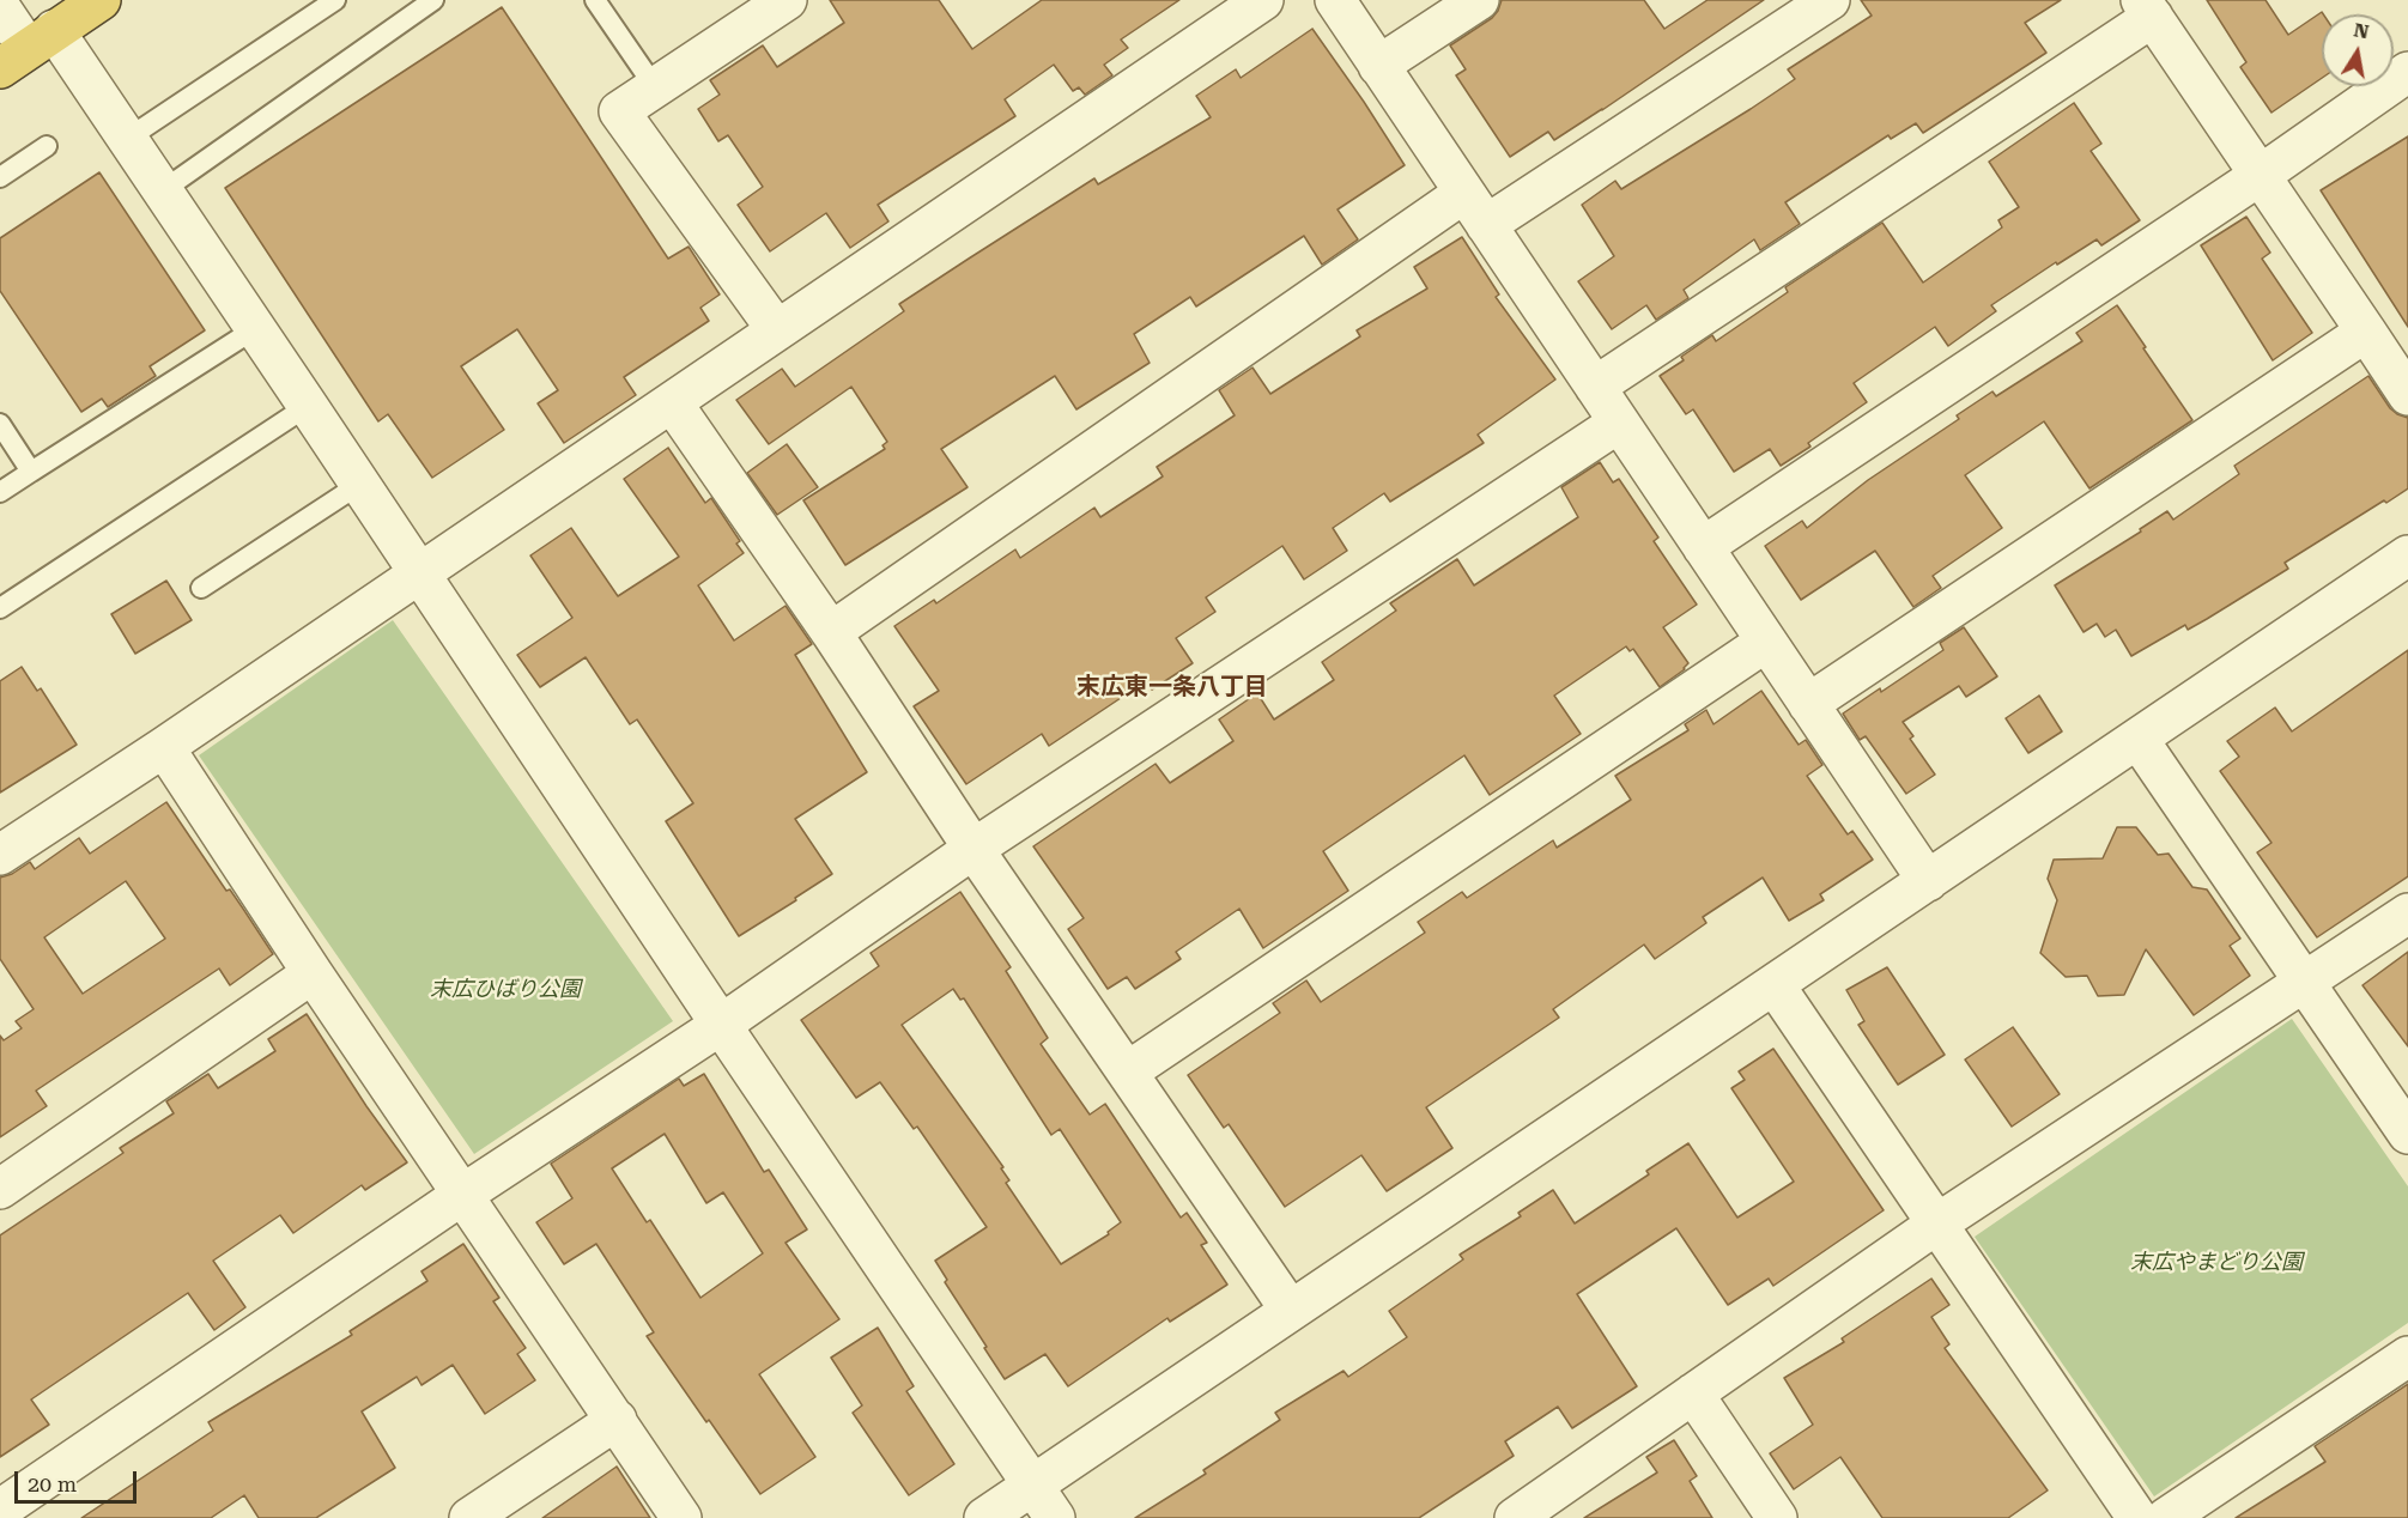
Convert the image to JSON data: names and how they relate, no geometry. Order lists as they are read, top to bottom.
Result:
{
  "districts": ["末広東一条八丁目"],
  "parks": ["末広ひばり公園", "末広やまどり公園"],
  "scale_bar": "20 m",
  "north": "top"
}
